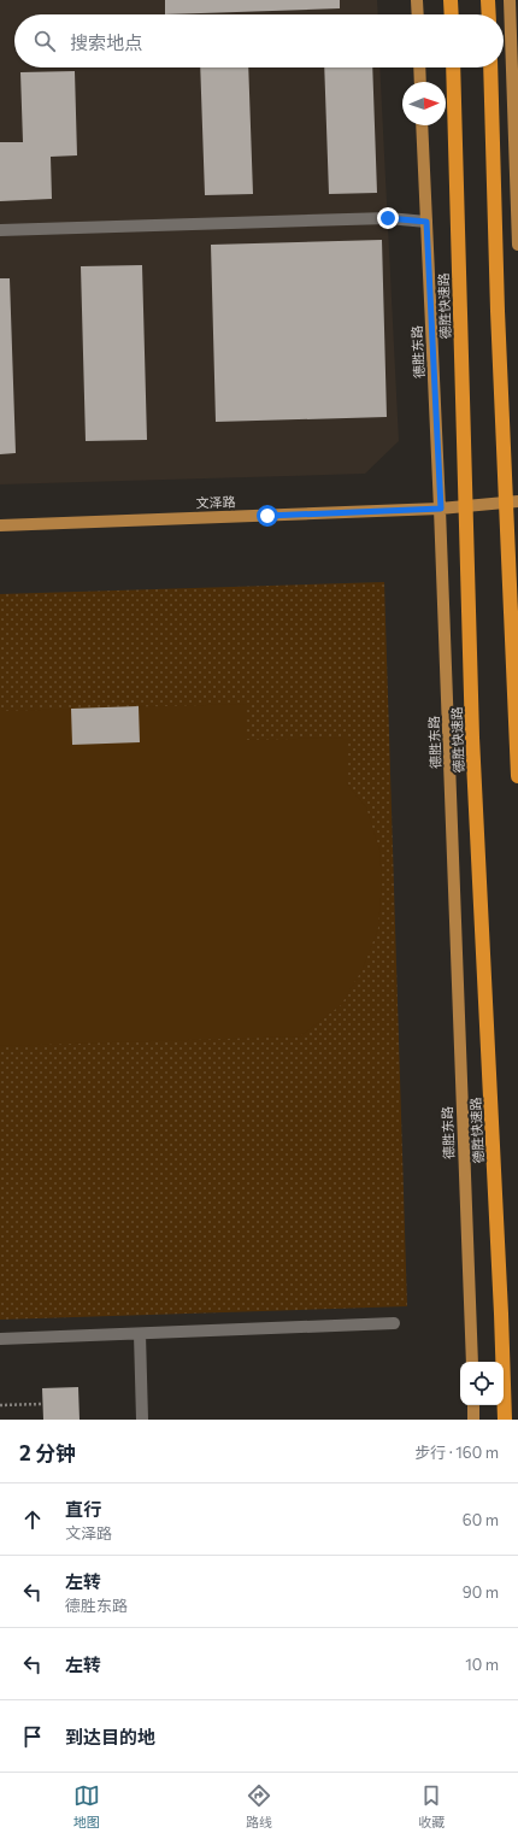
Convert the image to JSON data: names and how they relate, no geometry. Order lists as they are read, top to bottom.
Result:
{
  "streets": {
    "highway": ["德胜快速路"],
    "main road": ["德胜东路", "文泽路"]
  },
  "crossings": [
    ["德胜东路", "文泽路"]
  ],
  "north": "right",
  "page": {
    "search": "搜索地点",
    "heading": ["2 分钟", "步行 · 160 m"],
    "list": [
      ["直行", "文泽路", "60 m"],
      ["左转", "德胜东路", "90 m"],
      ["左转", "10 m"],
      "到达目的地"
    ],
    "nav": ["地图", "路线", "收藏"]
  }
}
